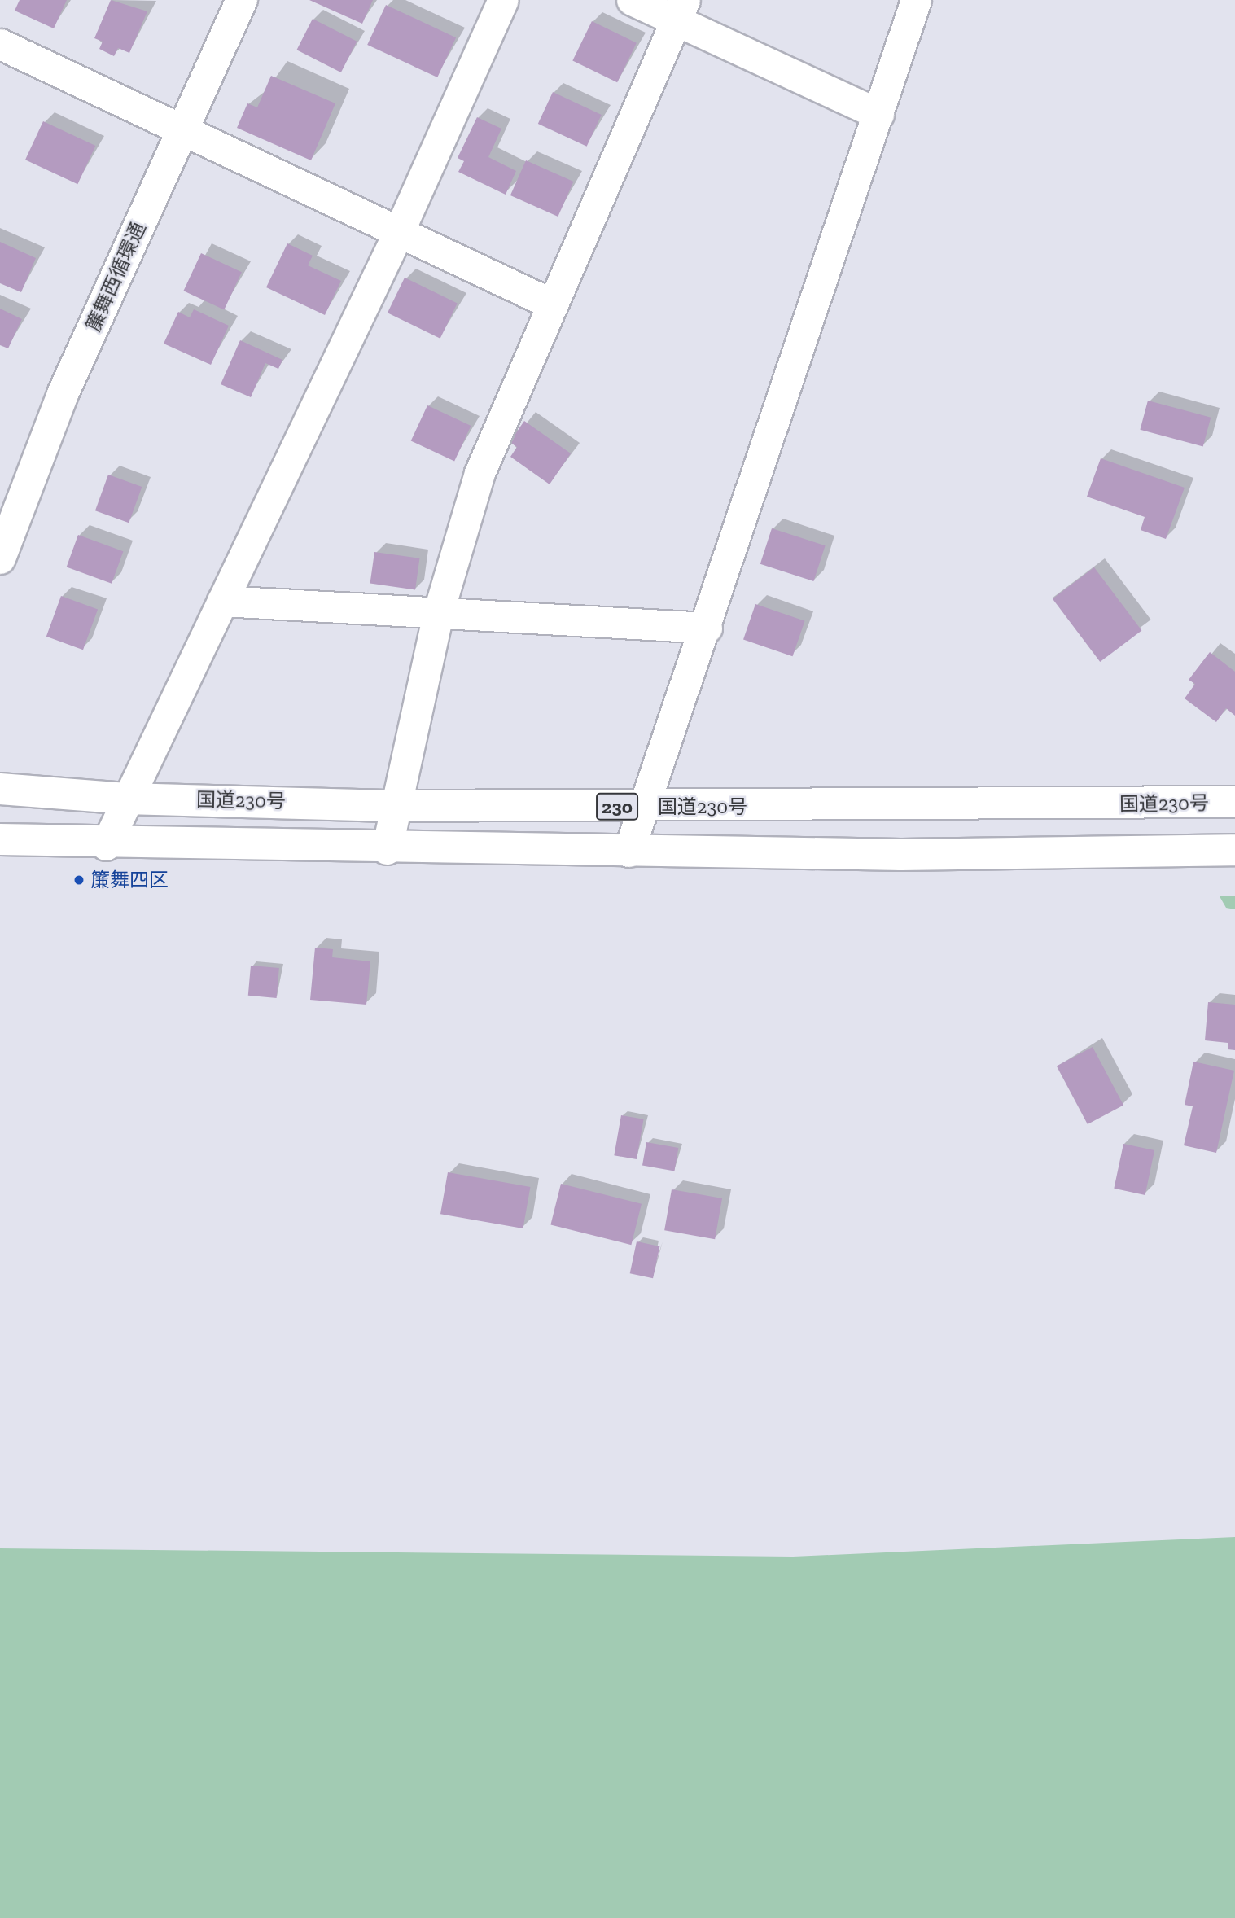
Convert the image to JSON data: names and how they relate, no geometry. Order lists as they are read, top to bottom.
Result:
{
  "streets": {
    "main road": ["簾舞西循環通", "国道230号", "230"]
  },
  "places": ["簾舞四区"]
}
